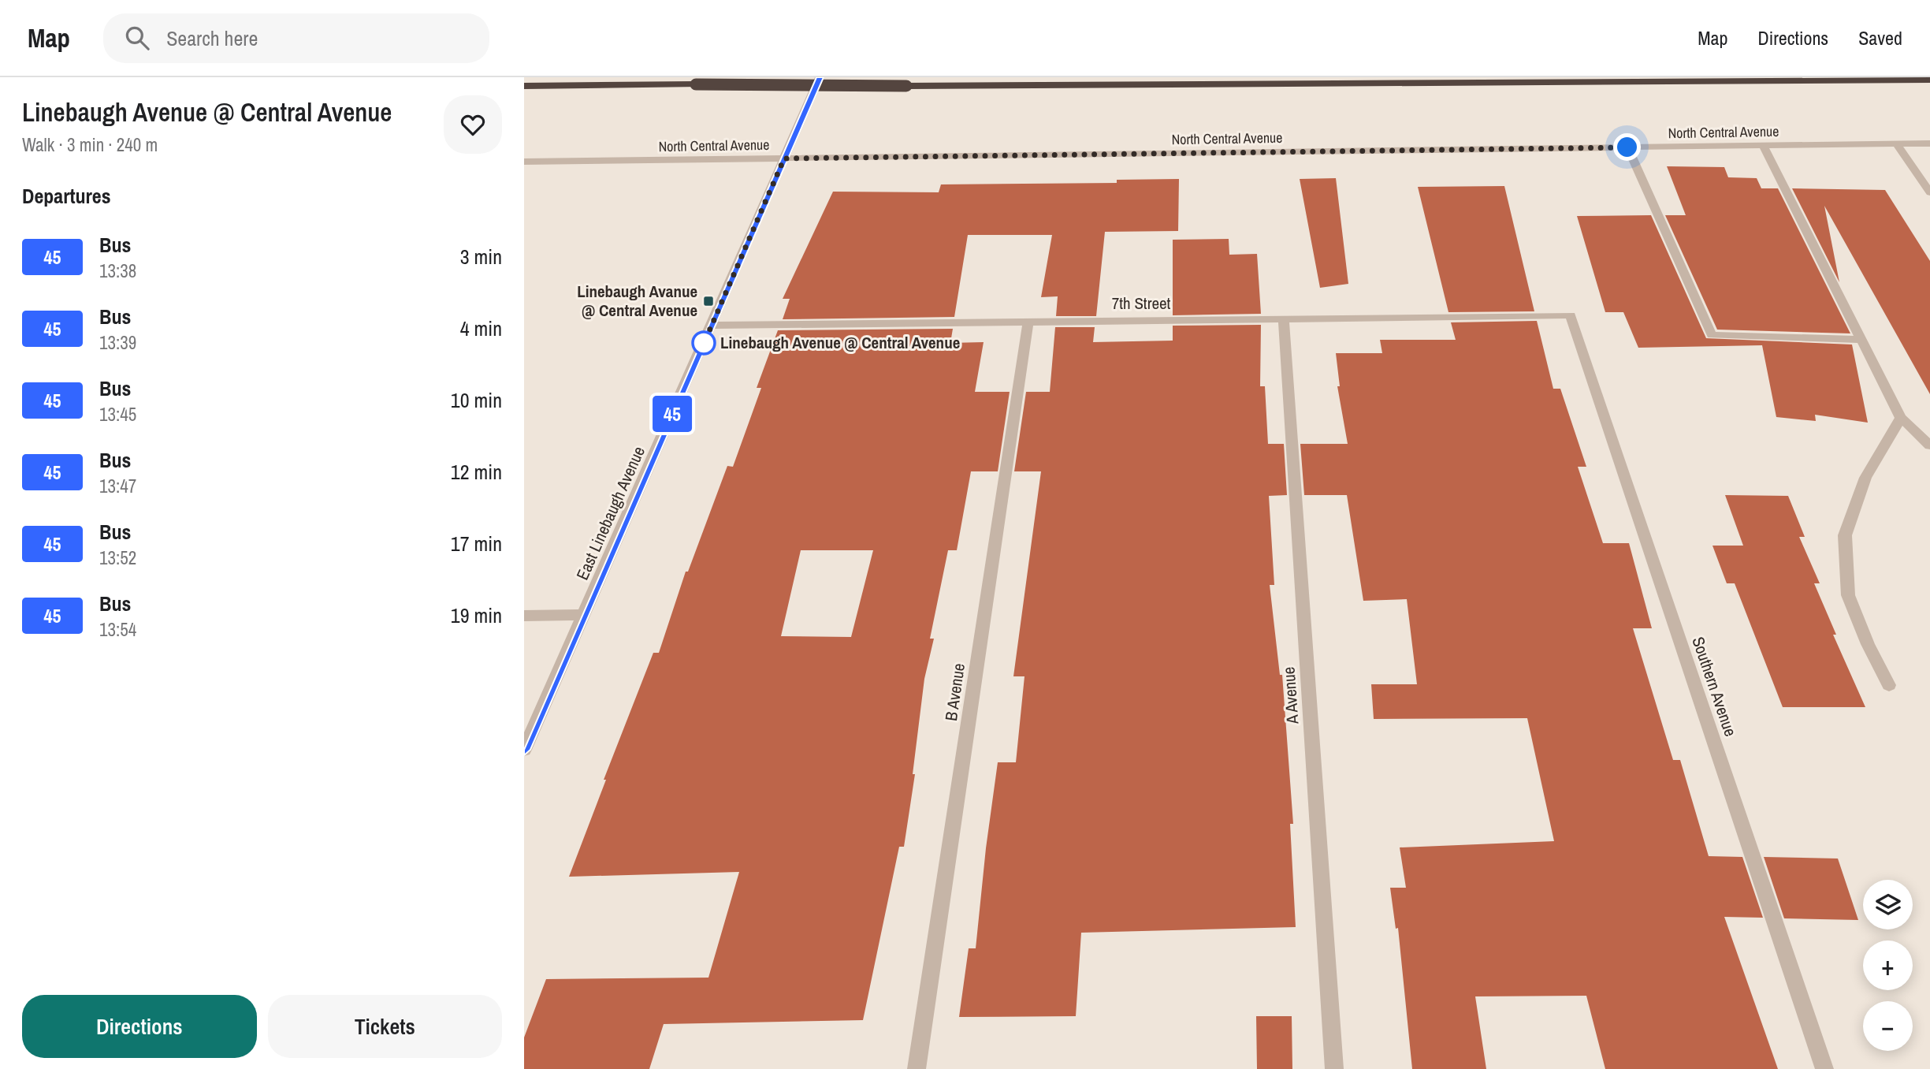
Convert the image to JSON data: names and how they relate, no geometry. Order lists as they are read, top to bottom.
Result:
{
  "streets": {
    "street": [
      "North Central Avenue",
      "7th Street",
      "East Linebaugh Avenue",
      "Southern Avenue",
      "B Avenue",
      "A Avenue"
    ]
  },
  "crossings": [
    ["North Central Avenue", "East Linebaugh Avenue"],
    ["7th Street", "East Linebaugh Avenue"],
    ["7th Street", "Southern Avenue"],
    ["7th Street", "B Avenue"],
    ["7th Street", "A Avenue"]
  ],
  "places": {
    "transit": ["Linebaugh Avanue @ Central Avenue"],
    "other": ["Linebaugh Avenue @ Central Avenue"]
  },
  "lines": ["bus line 45"],
  "page": {
    "header": "Map",
    "search": "Search here",
    "nav": ["Map", "Directions", "Saved"],
    "heading": [
      ["Linebaugh Avenue @ Central Avenue", "Walk · 3 min · 240 m"],
      "Departures"
    ],
    "on_map": "45",
    "list": [
      {
        "mark": "45",
        "name": "Bus",
        "note": "13:38",
        "value": "3 min"
      },
      {
        "mark": "45",
        "name": "Bus",
        "note": "13:39",
        "value": "4 min"
      },
      {
        "mark": "45",
        "name": "Bus",
        "note": "13:45",
        "value": "10 min"
      },
      {
        "mark": "45",
        "name": "Bus",
        "note": "13:47",
        "value": "12 min"
      },
      {
        "mark": "45",
        "name": "Bus",
        "note": "13:52",
        "value": "17 min"
      },
      {
        "mark": "45",
        "name": "Bus",
        "note": "13:54",
        "value": "19 min"
      }
    ],
    "map_buttons": ["+", "−"],
    "buttons": ["Directions", "Tickets"]
  }
}
